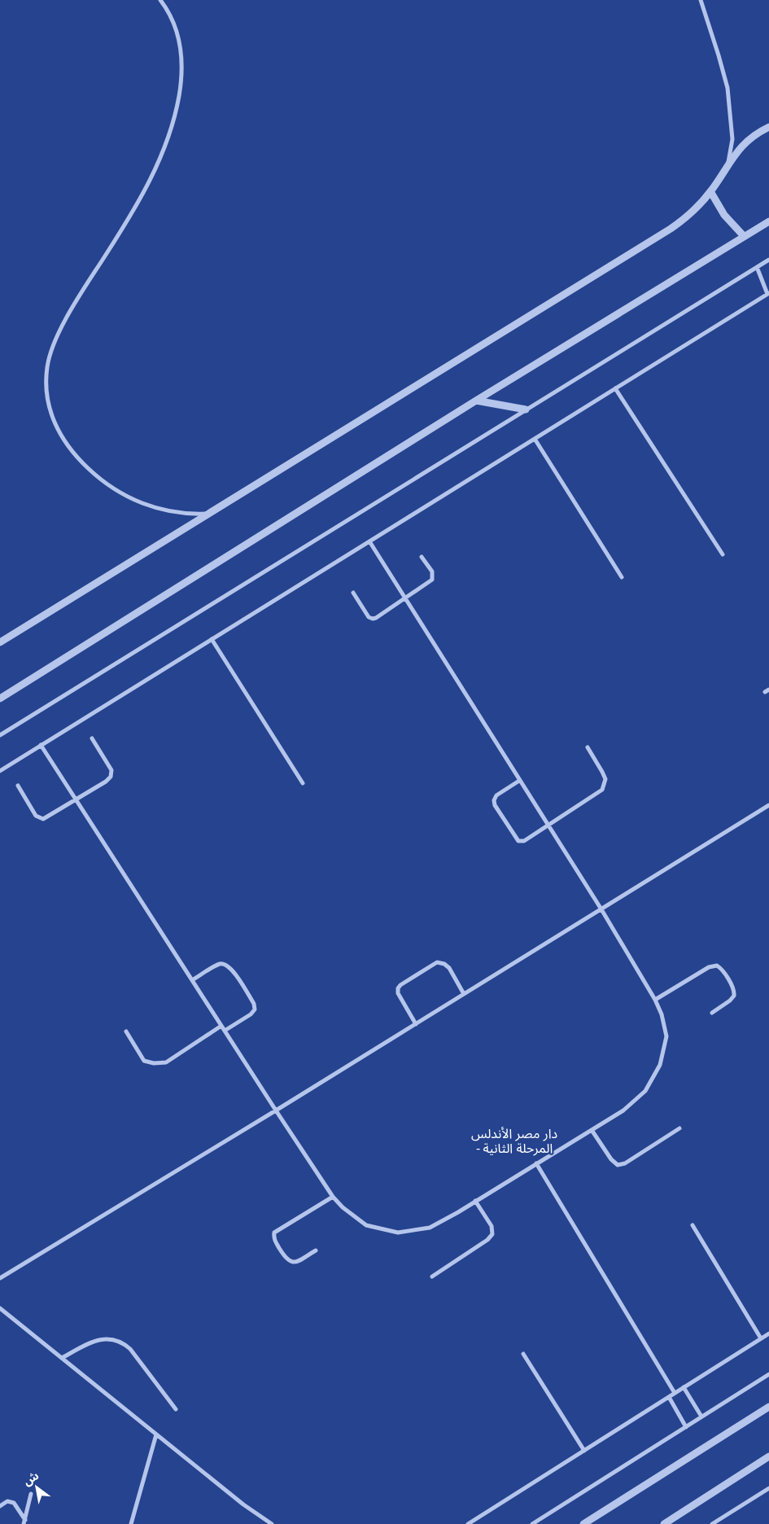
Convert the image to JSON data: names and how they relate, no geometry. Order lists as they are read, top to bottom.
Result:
{
  "districts": ["دار مصر الأندلس - المرحلة الثانية"],
  "north": "top left"
}
